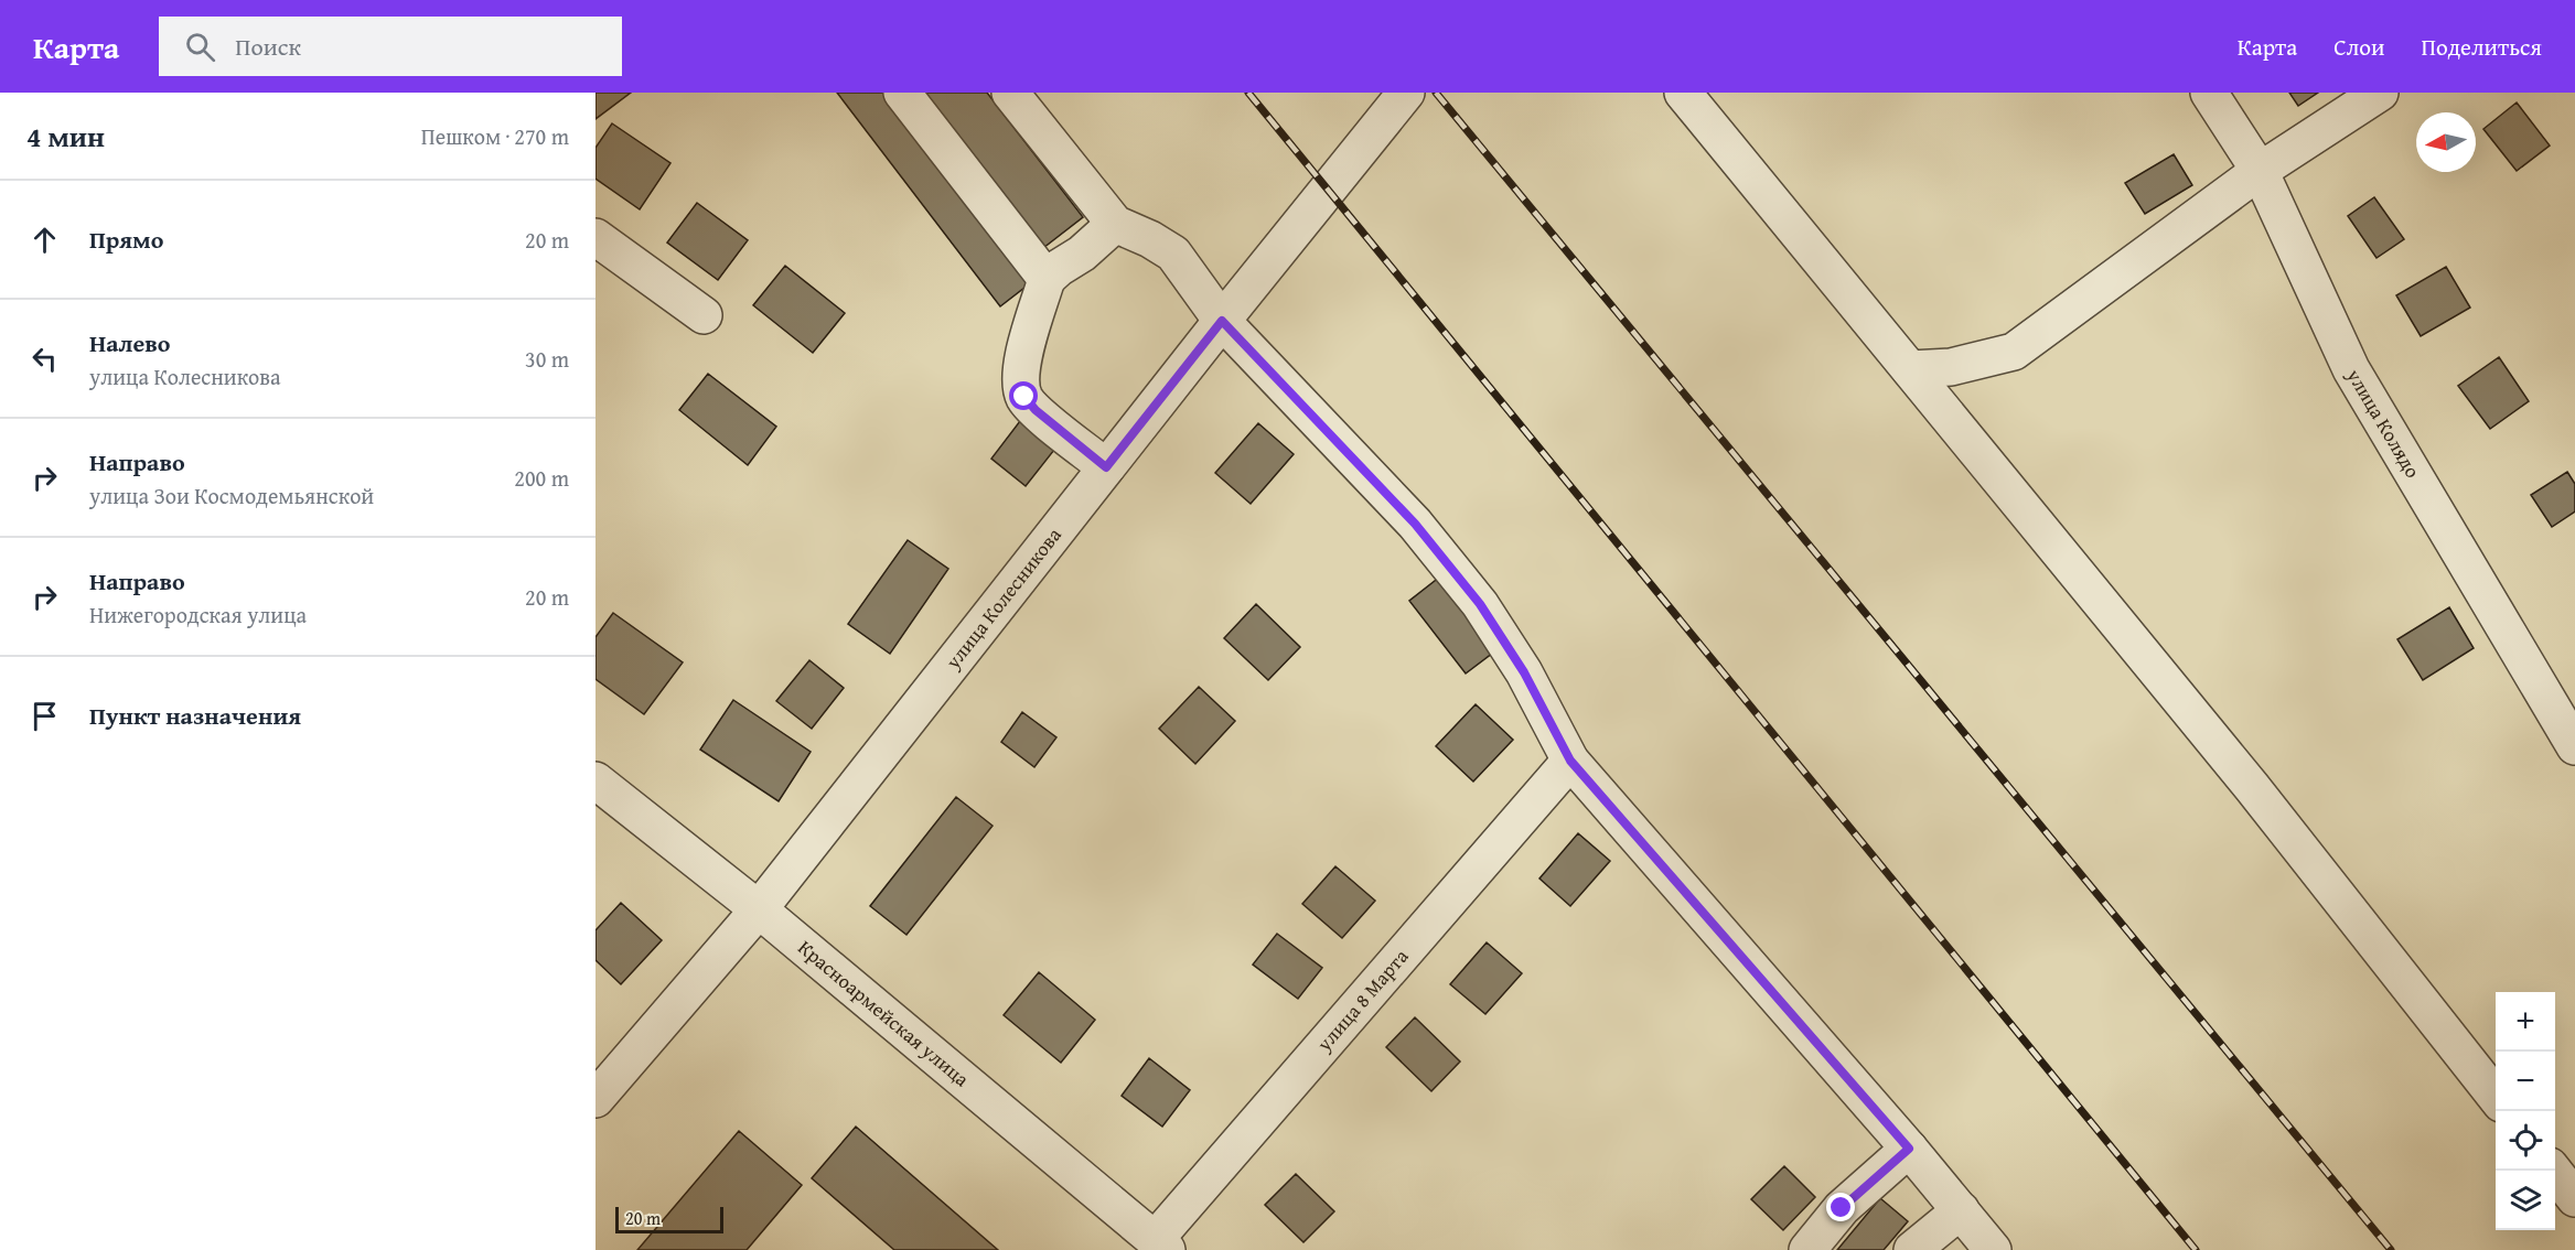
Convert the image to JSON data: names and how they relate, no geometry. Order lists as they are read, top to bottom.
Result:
{
  "streets": {
    "street": [
      "улица Колядо",
      "улица Колесникова",
      "улица 8 Марта",
      "Красноармейская улица"
    ]
  },
  "crossings": [
    ["улица Колесникова", "Красноармейская улица"],
    ["улица 8 Марта", "Красноармейская улица"]
  ],
  "scale_bar": "20 m",
  "north": "left",
  "page": {
    "header": "Карта",
    "search": "Поиск",
    "nav": ["Карта", "Слои", "Поделиться"],
    "heading": ["4 мин", "Пешком · 270 m"],
    "list": [
      ["Прямо", "20 m"],
      ["Налево", "улица Колесникова", "30 m"],
      ["Направо", "улица Зои Космодемьянской", "200 m"],
      ["Направо", "Нижегородская улица", "20 m"],
      "Пункт назначения"
    ],
    "map_buttons": ["+", "−"],
    "scale": "20 m"
  }
}
